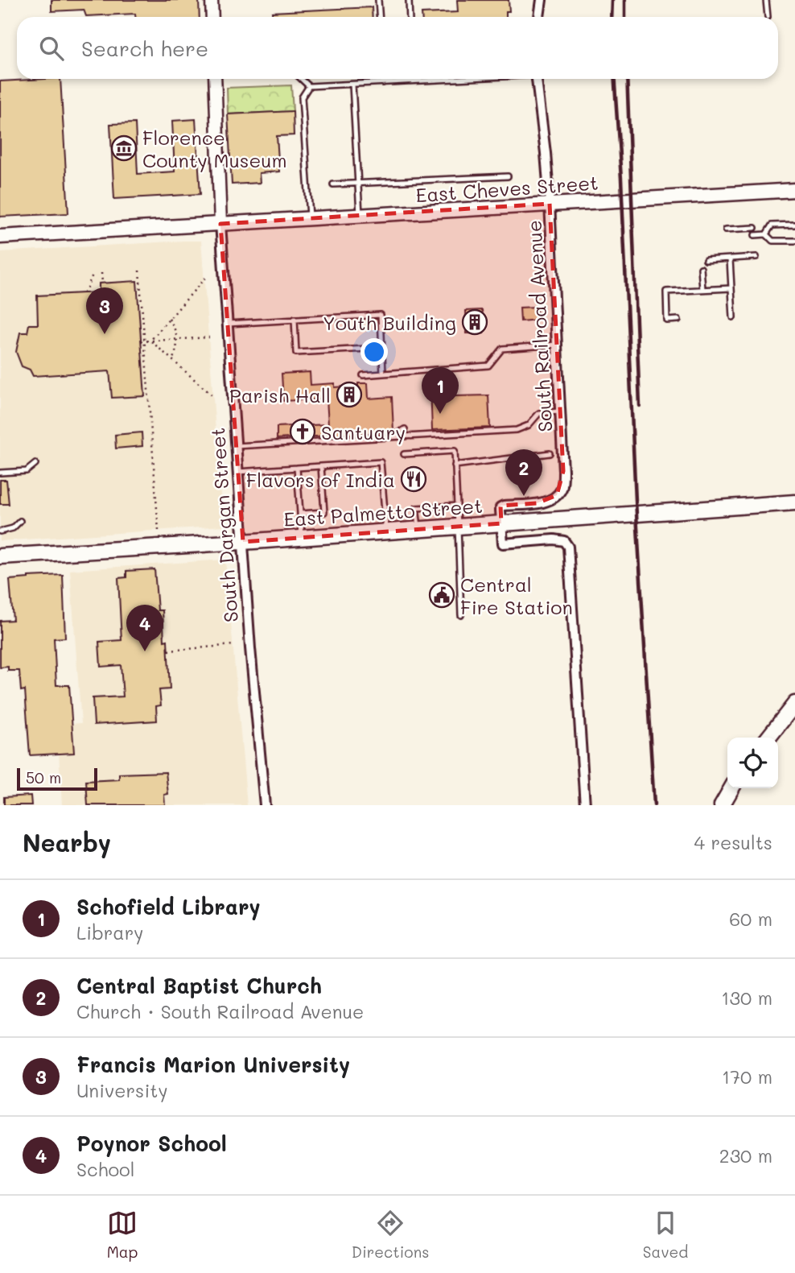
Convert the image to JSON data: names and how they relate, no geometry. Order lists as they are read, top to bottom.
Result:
{
  "streets": {
    "highway": ["East Palmetto Street"],
    "main road": ["East Cheves Street"],
    "street": ["South Railroad Avenue", "South Dargan Street"]
  },
  "crossings": [
    ["East Cheves Street", "South Railroad Avenue"],
    ["East Cheves Street", "South Dargan Street"],
    ["South Railroad Avenue", "East Palmetto Street"],
    ["East Palmetto Street", "South Dargan Street"]
  ],
  "places": {
    "museum": ["Florence County Museum"],
    "building": ["Youth Building", "Parish Hall"],
    "church": ["Santuary"],
    "restaurant": ["Flavors of India"],
    "public building": ["Central Fire Station"]
  },
  "scale_bar": "50 m",
  "page": {
    "search": "Search here",
    "pins": [
      "3",
      "1",
      "2",
      "4"
    ],
    "scale": "50 m",
    "heading": ["Nearby", "4 results"],
    "list": [
      {
        "mark": "1",
        "name": "Schofield Library",
        "note": "Library",
        "value": "60 m"
      },
      {
        "mark": "2",
        "name": "Central Baptist Church",
        "note": "Church · South Railroad Avenue",
        "value": "130 m"
      },
      {
        "mark": "3",
        "name": "Francis Marion University",
        "note": "University",
        "value": "170 m"
      },
      {
        "mark": "4",
        "name": "Poynor School",
        "note": "School",
        "value": "230 m"
      }
    ],
    "nav": ["Map", "Directions", "Saved"]
  }
}
